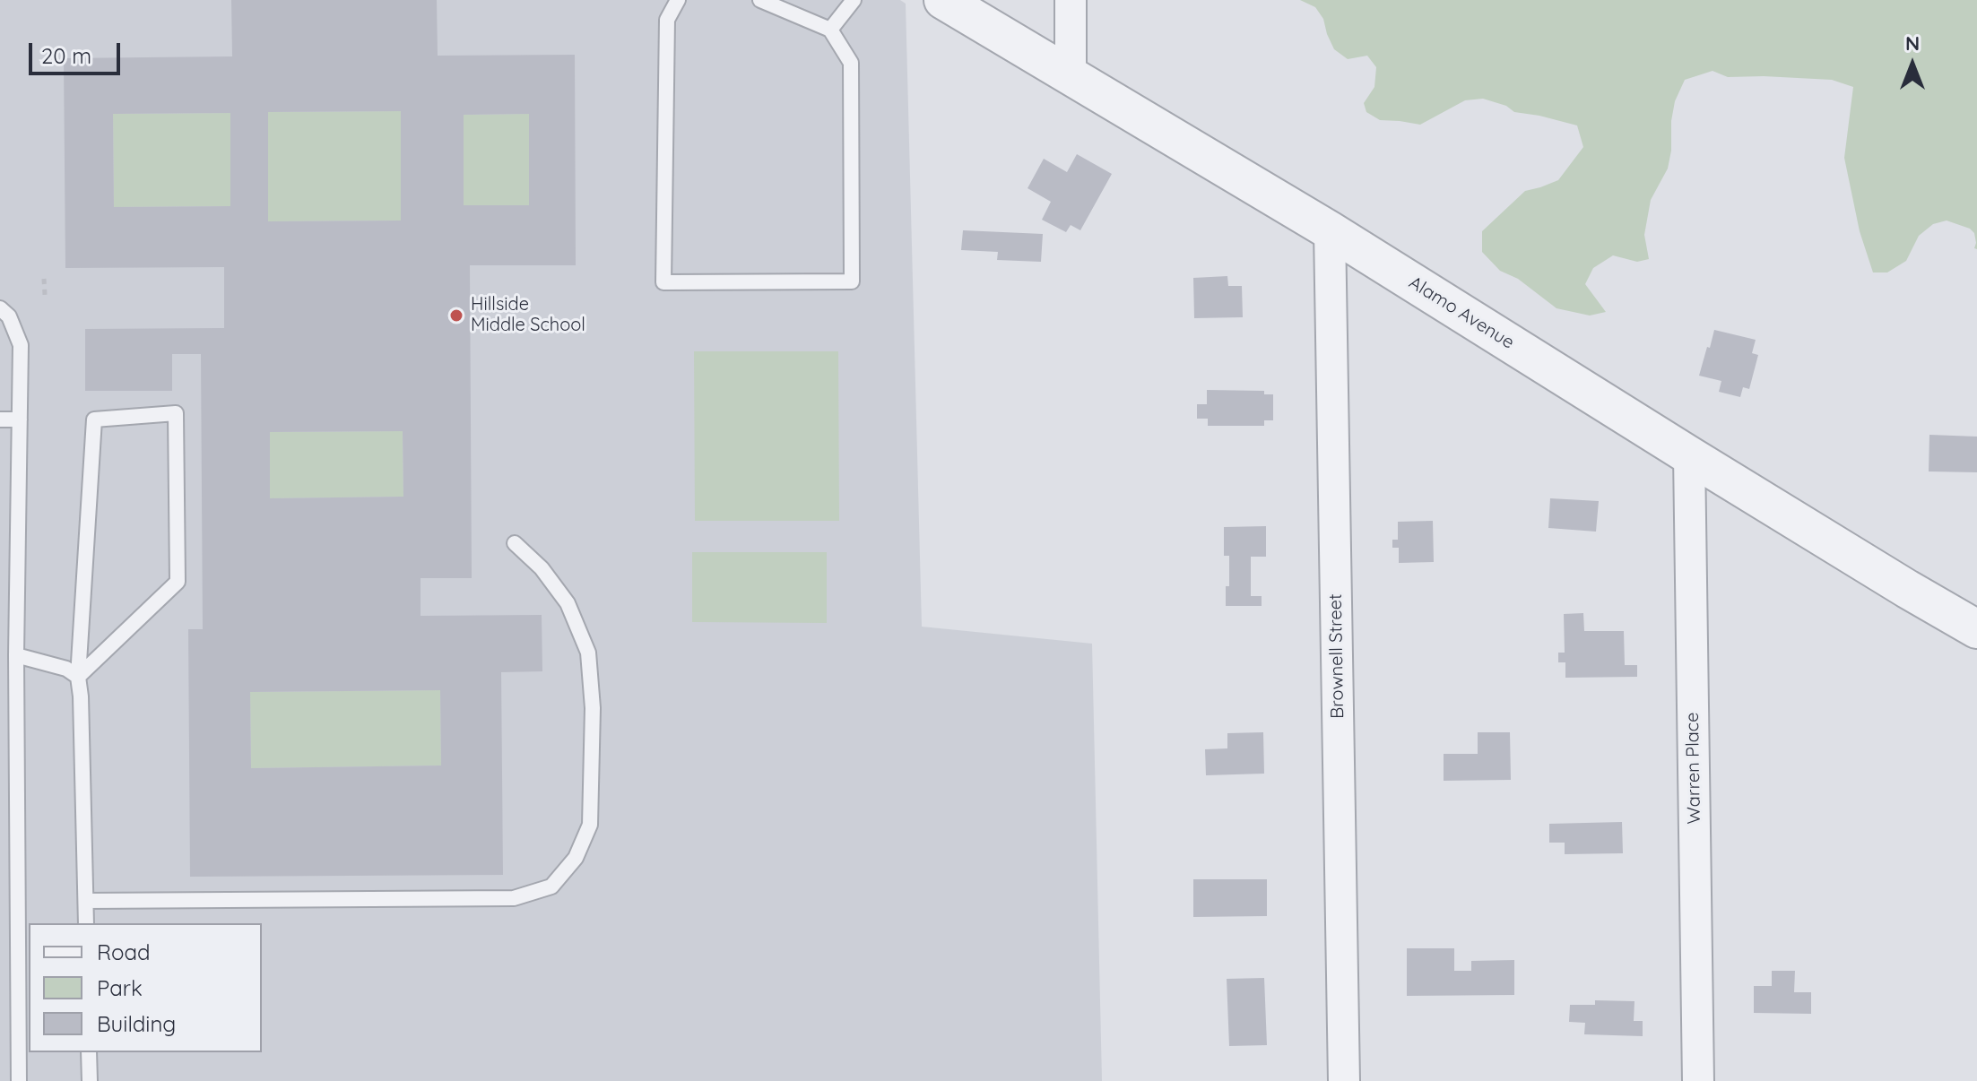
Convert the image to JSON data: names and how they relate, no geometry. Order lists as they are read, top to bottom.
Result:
{
  "streets": {
    "street": ["Alamo Avenue", "Brownell Street", "Warren Place"]
  },
  "crossings": [
    ["Alamo Avenue", "Brownell Street"],
    ["Alamo Avenue", "Warren Place"]
  ],
  "places": ["Hillside Middle School"],
  "legend": ["Road", "Park", "Building"],
  "scale_bar": "20 m",
  "north": "top"
}
